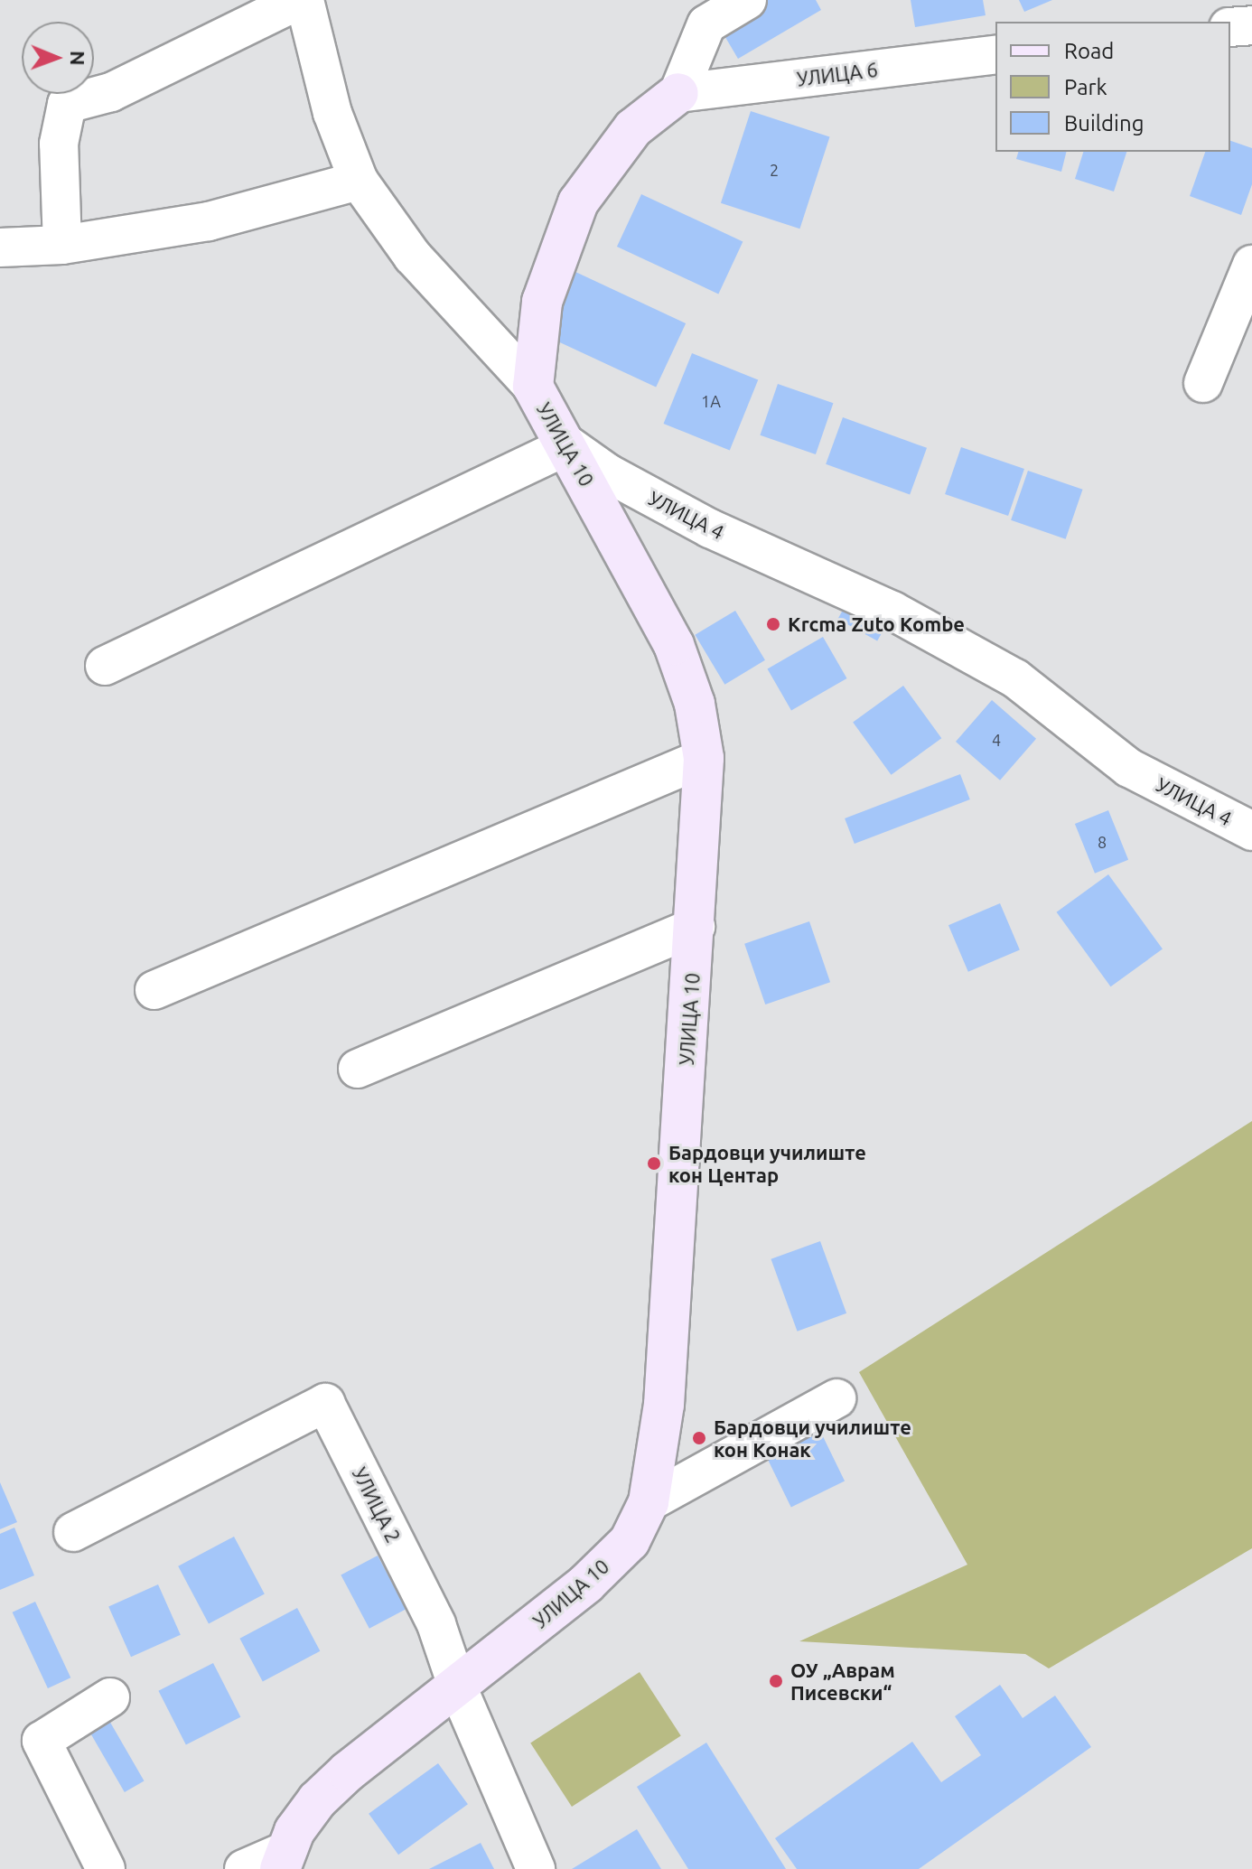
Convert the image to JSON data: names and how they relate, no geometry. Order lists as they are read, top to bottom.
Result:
{
  "streets": {
    "street": [
      "УЛИЦА 6",
      "УЛИЦА 10",
      "УЛИЦА 4",
      "УЛИЦА 2"
    ]
  },
  "crossings": [
    ["УЛИЦА 6", "УЛИЦА 10"],
    ["УЛИЦА 10", "УЛИЦА 4"],
    ["УЛИЦА 10", "УЛИЦА 2"]
  ],
  "places": [
    "Krcma Zuto Kombe",
    "Бардовци училиште кон Центар",
    "Бардовци училиште кон Конак",
    "ОУ „Аврам Писевски“"
  ],
  "house_numbers": [
    "2",
    "1А",
    "4",
    "8"
  ],
  "legend": ["Road", "Park", "Building"],
  "north": "right"
}
